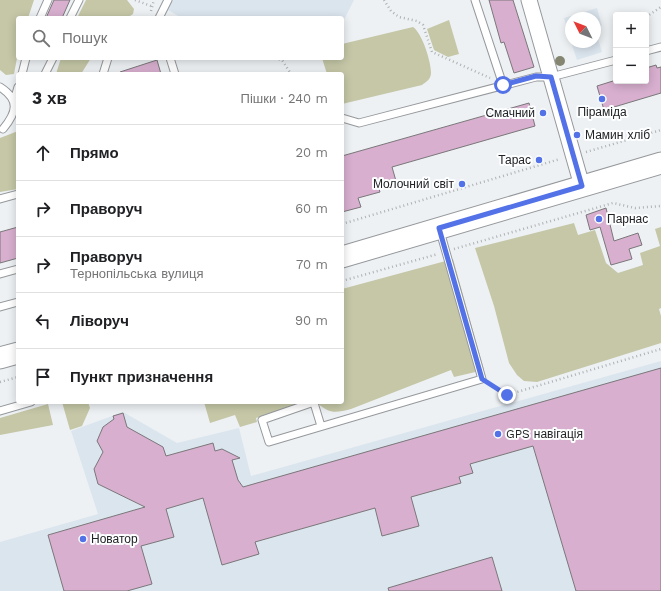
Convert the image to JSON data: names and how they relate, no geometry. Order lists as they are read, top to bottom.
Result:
{
  "places": [
    "Піраміда",
    "Смачний",
    "Мамин хліб",
    "Тарас",
    "Молочний світ",
    "Парнас",
    "GPS навігація",
    "Новатор"
  ],
  "north": "top left",
  "page": {
    "map_buttons": ["+", "−"],
    "search": "Пошук",
    "heading": ["3 хв", "Пішки · 240 m"],
    "list": [
      ["Прямо", "20 m"],
      ["Праворуч", "60 m"],
      ["Праворуч", "Тернопільська вулиця", "70 m"],
      ["Ліворуч", "90 m"],
      "Пункт призначення"
    ]
  }
}
